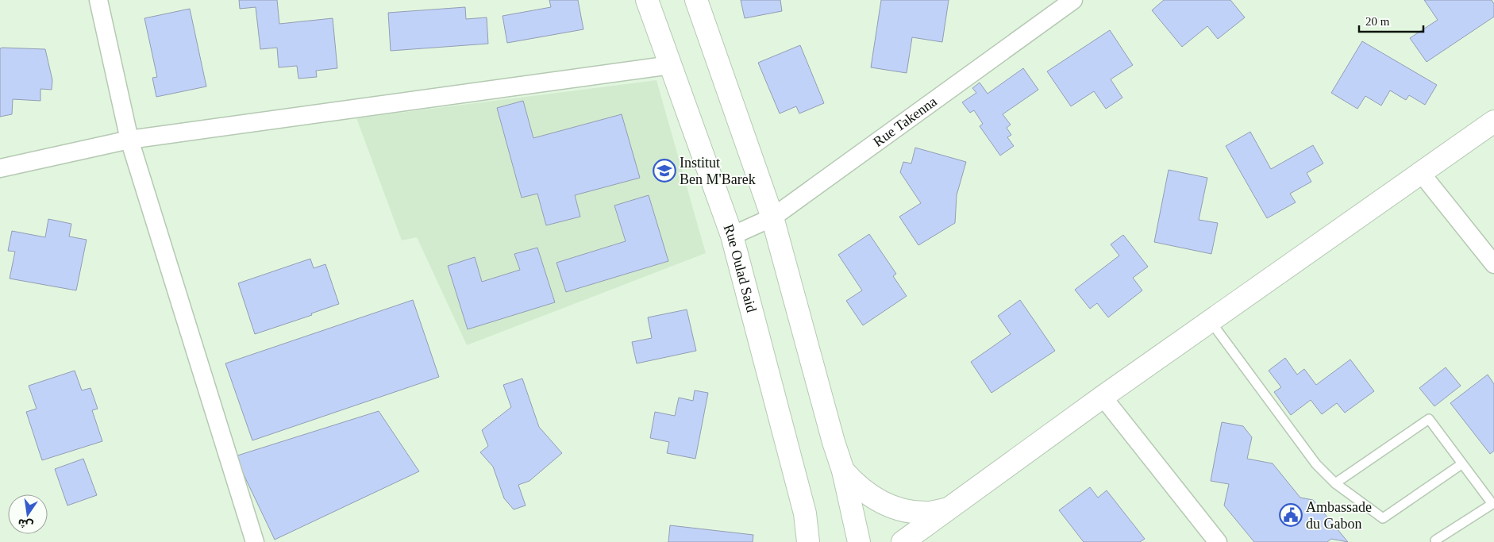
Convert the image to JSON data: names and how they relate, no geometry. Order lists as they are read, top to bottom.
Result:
{
  "streets": {
    "street": ["Rue Takenna", "Rue Oulad Said"]
  },
  "crossings": [
    ["Rue Takenna", "Rue Oulad Said"]
  ],
  "places": {
    "school or university": ["Institut Ben M'Barek"],
    "public building": ["Ambassade du Gabon"]
  },
  "scale_bar": "20 m",
  "north": "bottom"
}
